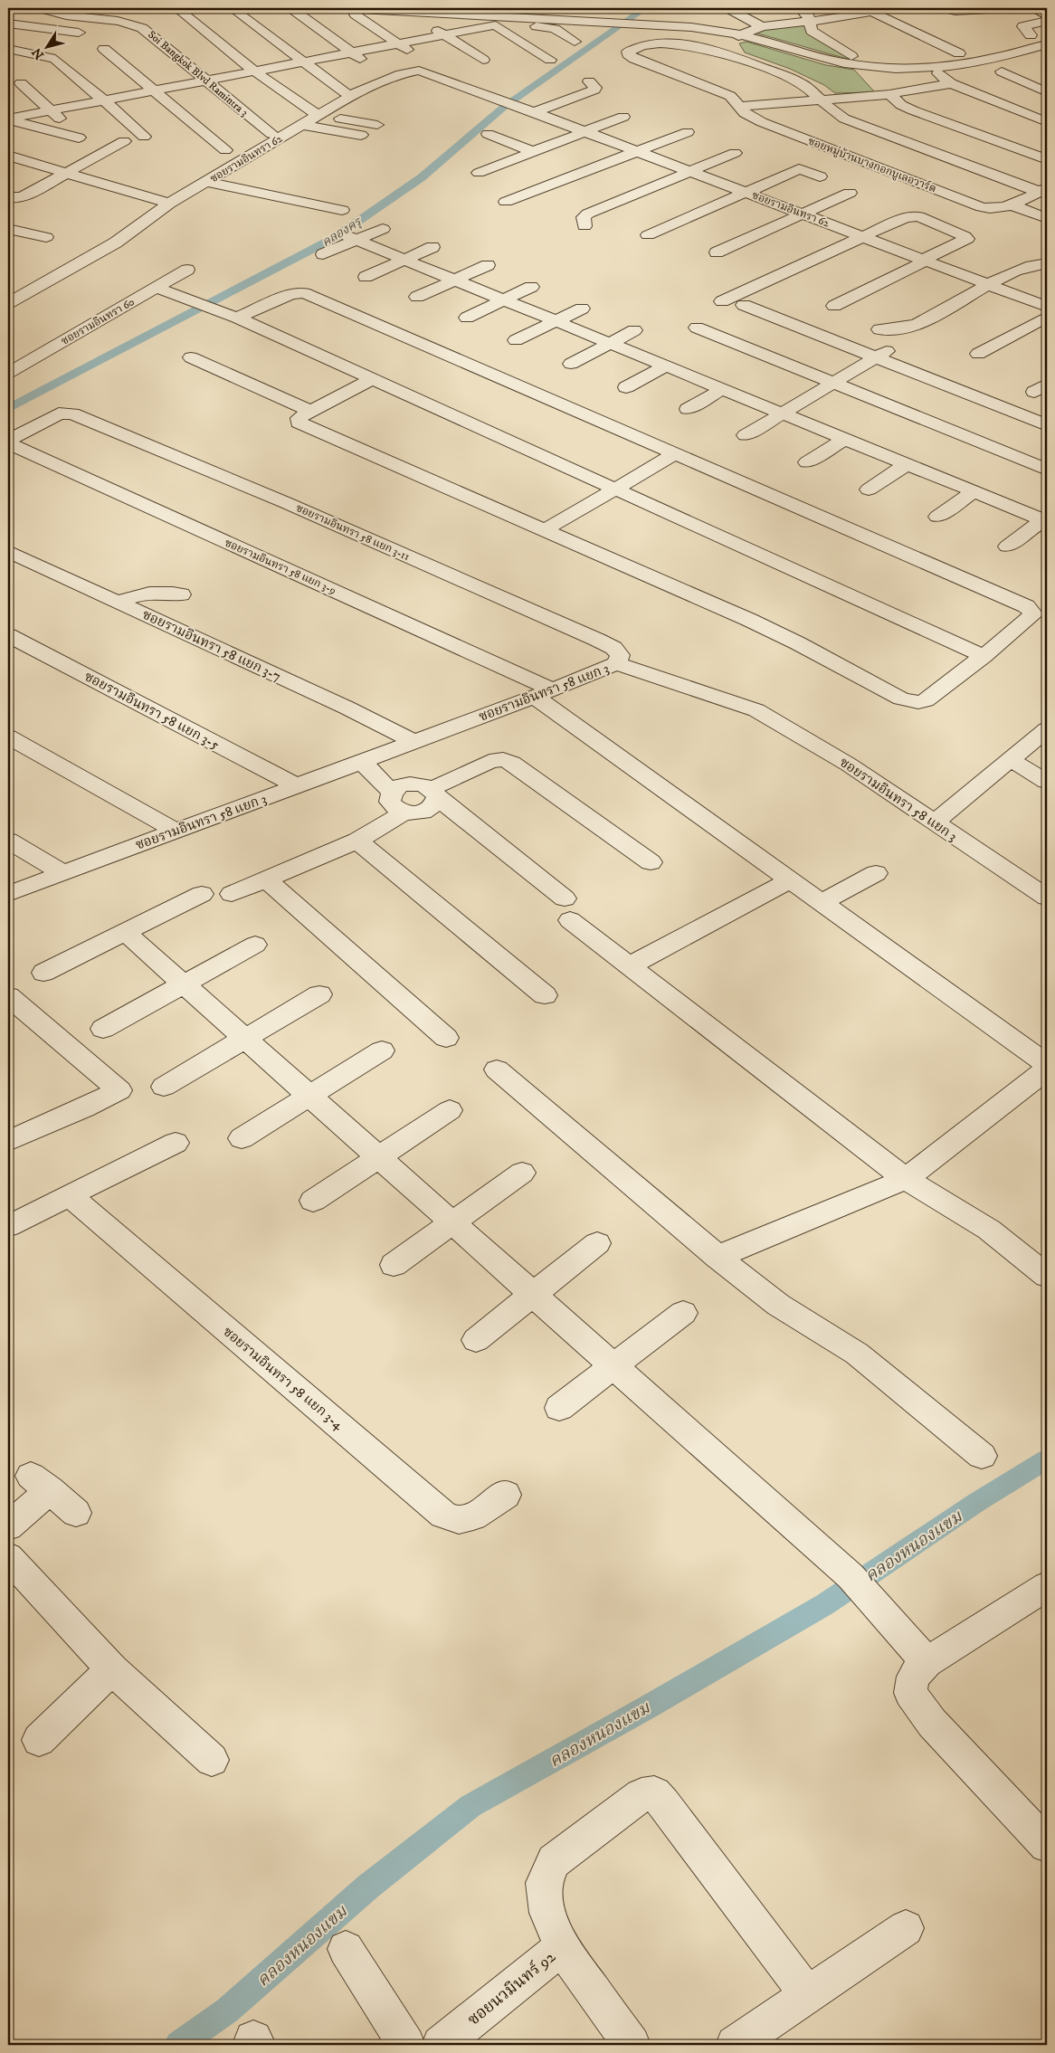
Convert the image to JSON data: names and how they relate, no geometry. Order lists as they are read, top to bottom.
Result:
{
  "streets": {
    "street": [
      "Soi Bangkok Blvd Ramintra 3",
      "ซอยรามอินทรา 62",
      "ซอยหมู่บ้านบางกอกบูเลอวาร์ด",
      "ซอยรามอินทรา 60",
      "ซอยรามอินทรา 58 แยก 3-11",
      "ซอยรามอินทรา 58 แยก 3-9",
      "ซอยรามอินทรา 58 แยก 3-7",
      "ซอยรามอินทรา 58 แยก 3",
      "ซอยรามอินทรา 58 แยก 3-5",
      "ซอยรามอินทรา 58 แยก 3-4",
      "ซอยนวมินทร์ 92"
    ]
  },
  "crossings": [
    ["ซอยรามอินทรา 58 แยก 3-11", "ซอยรามอินทรา 58 แยก 3-9"],
    ["ซอยรามอินทรา 58 แยก 3-11", "ซอยรามอินทรา 58 แยก 3"],
    ["ซอยรามอินทรา 58 แยก 3-9", "ซอยรามอินทรา 58 แยก 3"],
    ["ซอยรามอินทรา 58 แยก 3-7", "ซอยรามอินทรา 58 แยก 3"],
    ["ซอยรามอินทรา 58 แยก 3", "ซอยรามอินทรา 58 แยก 3-5"]
  ],
  "water": ["คลองครุ", "คลองหนองแขม"],
  "north": "bottom left"
}
